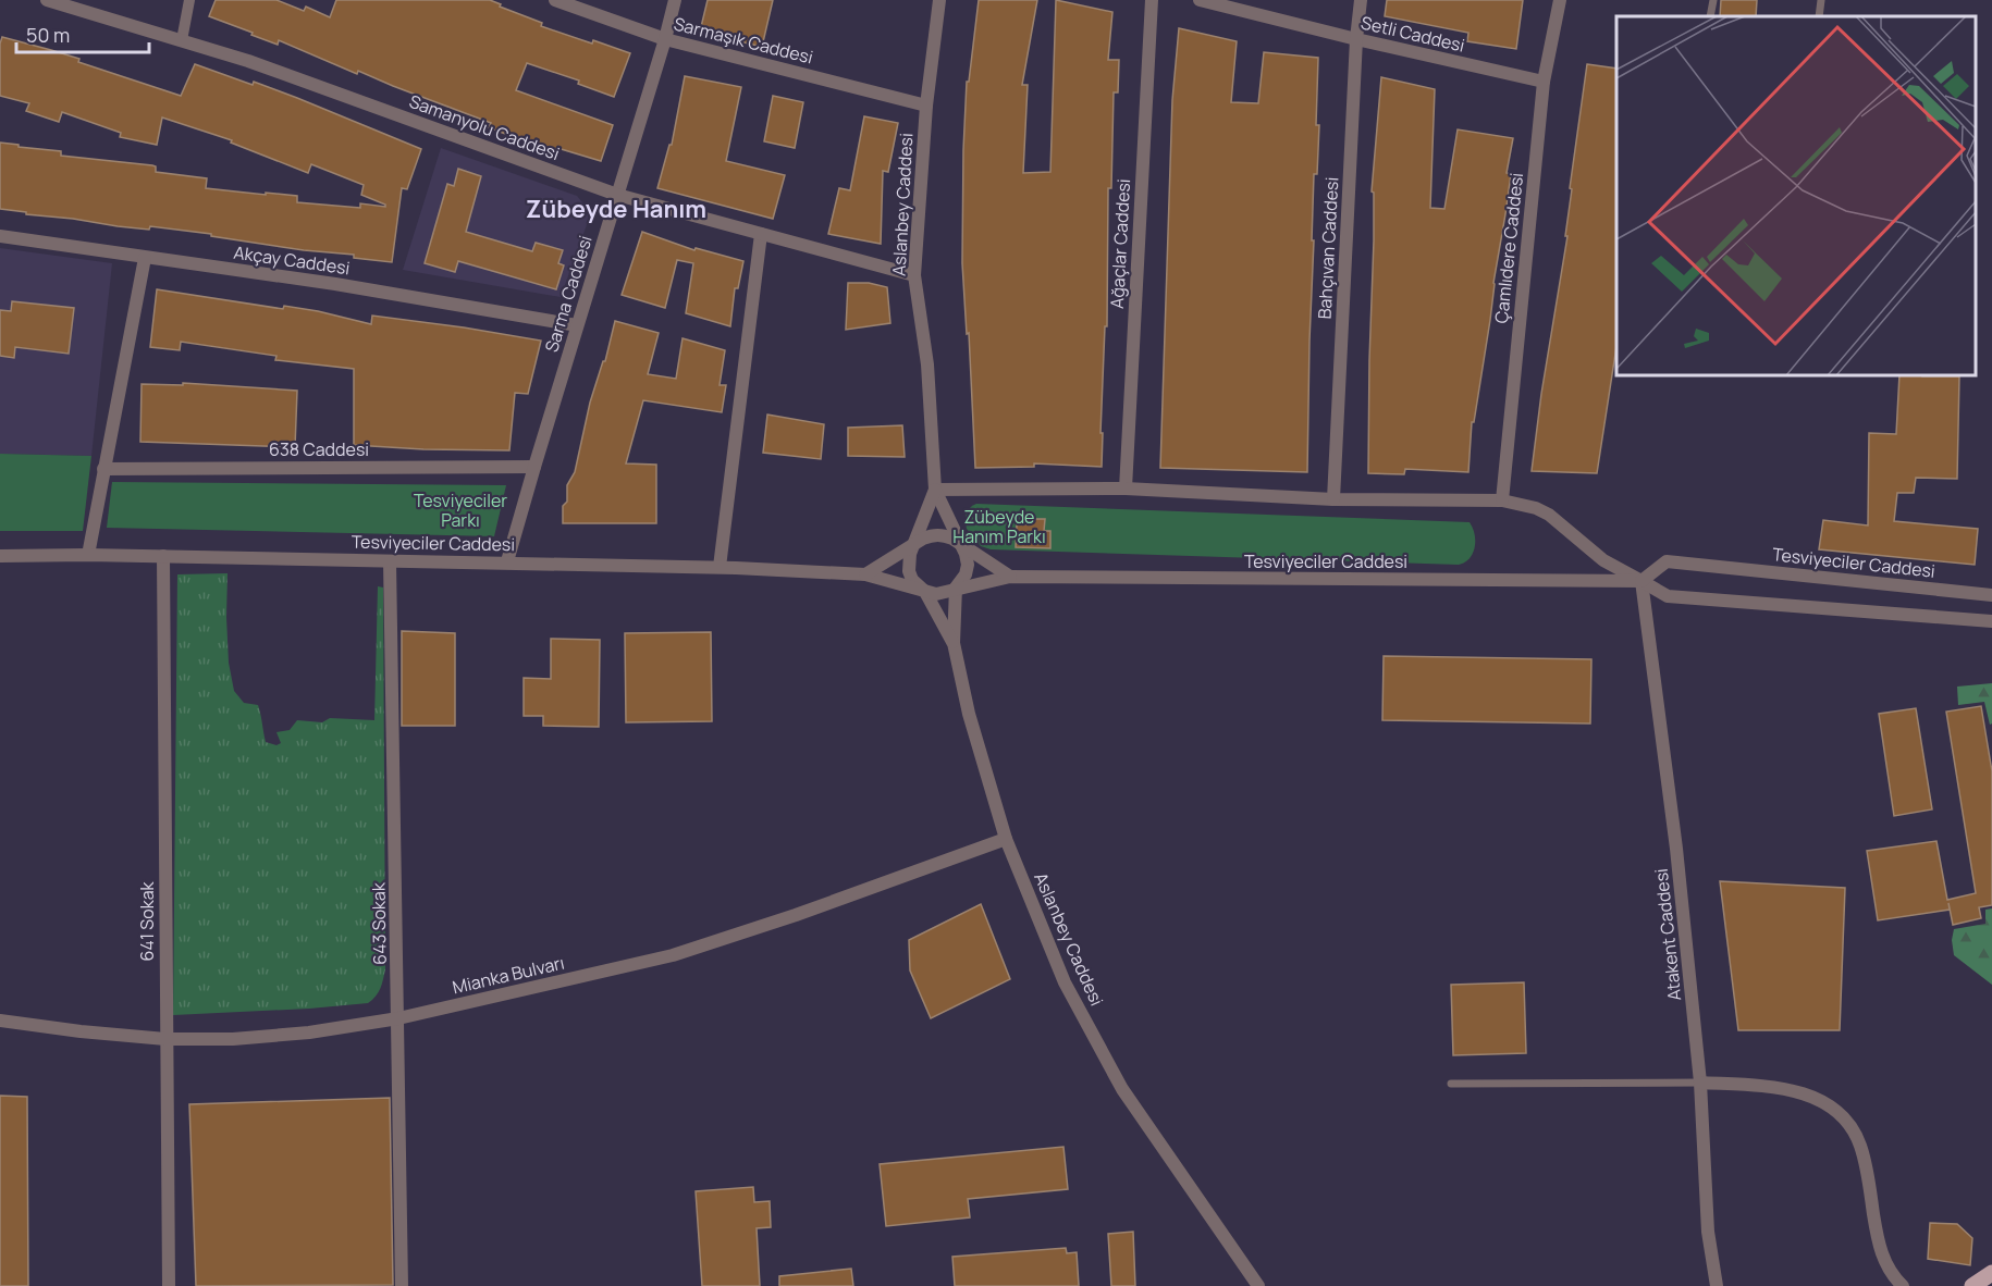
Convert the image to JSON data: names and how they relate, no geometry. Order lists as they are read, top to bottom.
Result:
{
  "streets": {
    "street": [
      "Setli Caddesi",
      "Sarmaşık Caddesi",
      "Samanyolu Caddesi",
      "Aslanbey Caddesi",
      "Ağaçlar Caddesi",
      "Bahçıvan Caddesi",
      "Çamlıdere Caddesi",
      "Akçay Caddesi",
      "Sarma Caddesi",
      "638 Caddesi",
      "Tesviyeciler Caddesi",
      "641 Sokak",
      "643 Sokak",
      "Atakent Caddesi",
      "Mianka Bulvarı"
    ]
  },
  "crossings": [
    ["Setli Caddesi", "Bahçıvan Caddesi"],
    ["Setli Caddesi", "Çamlıdere Caddesi"],
    ["Sarmaşık Caddesi", "Aslanbey Caddesi"],
    ["Sarmaşık Caddesi", "Sarma Caddesi"],
    ["Samanyolu Caddesi", "Aslanbey Caddesi"],
    ["Samanyolu Caddesi", "Sarma Caddesi"],
    ["Aslanbey Caddesi", "Mianka Bulvarı"],
    ["Akçay Caddesi", "Sarma Caddesi"],
    ["Sarma Caddesi", "638 Caddesi"],
    ["Sarma Caddesi", "Tesviyeciler Caddesi"],
    ["Tesviyeciler Caddesi", "641 Sokak"],
    ["Tesviyeciler Caddesi", "643 Sokak"],
    ["Tesviyeciler Caddesi", "Atakent Caddesi"],
    ["641 Sokak", "Mianka Bulvarı"],
    ["643 Sokak", "Mianka Bulvarı"]
  ],
  "districts": ["Zübeyde Hanım"],
  "parks": ["Tesviyeciler Parkı", "Zübeyde Hanım Parkı"],
  "scale_bar": "50 m"
}
